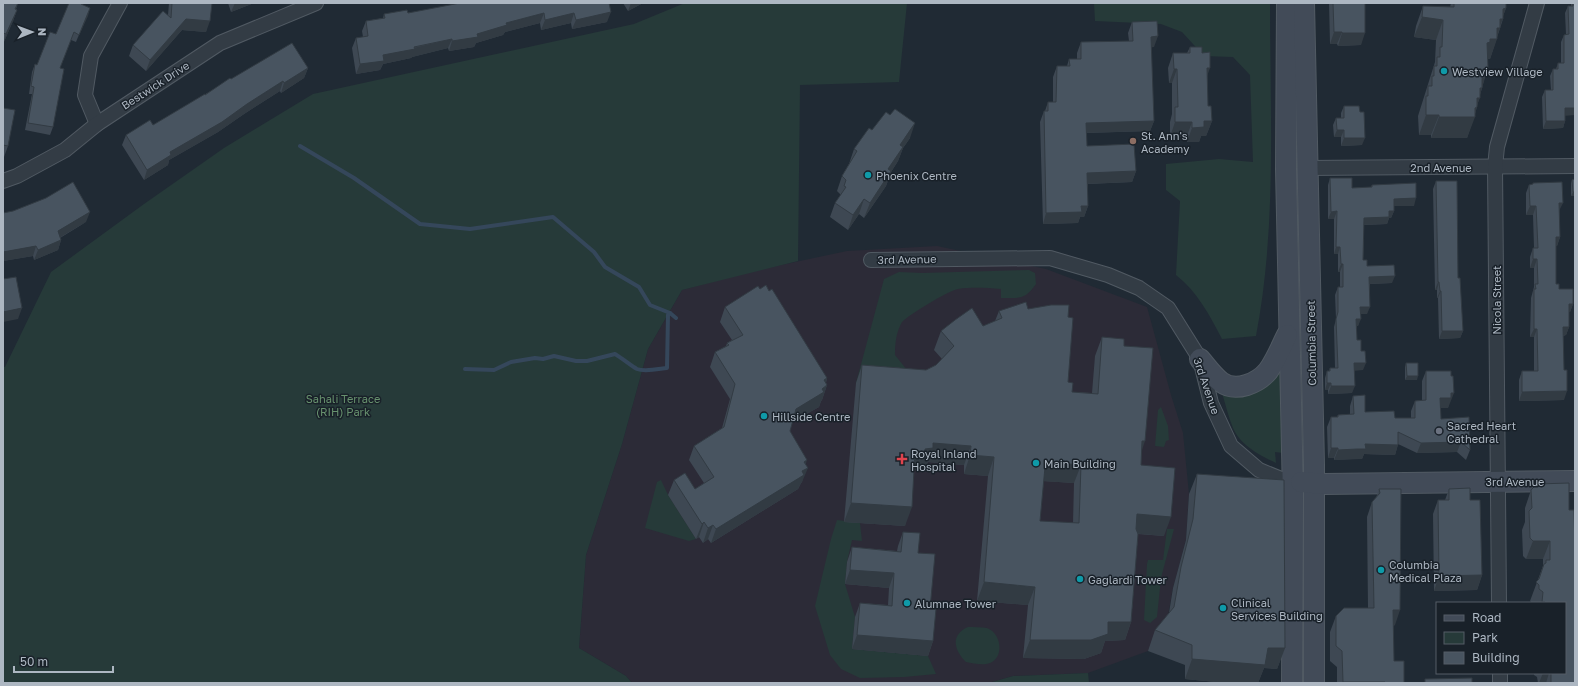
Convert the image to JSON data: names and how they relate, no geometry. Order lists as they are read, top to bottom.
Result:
{
  "streets": {
    "main road": ["3rd Avenue", "Columbia Street"],
    "street": ["Bestwick Drive", "2nd Avenue", "Nicola Street"]
  },
  "crossings": [
    ["2nd Avenue", "Nicola Street"],
    ["2nd Avenue", "Columbia Street"],
    ["3rd Avenue", "Nicola Street"],
    ["3rd Avenue", "Columbia Street"]
  ],
  "parks": ["Sahali Terrace (RIH) Park"],
  "places": {
    "other": [
      "Westview Village",
      "St. Ann's Academy",
      "Phoenix Centre",
      "Hillside Centre",
      "Sacred Heart Cathedral",
      "Main Building",
      "Columbia Medical Plaza",
      "Gaglardi Tower",
      "Alumnae Tower",
      "Clinical Services Building"
    ],
    "health": ["Royal Inland Hospital"]
  },
  "legend": ["Road", "Park", "Building"],
  "scale_bar": "50 m",
  "north": "right"
}
